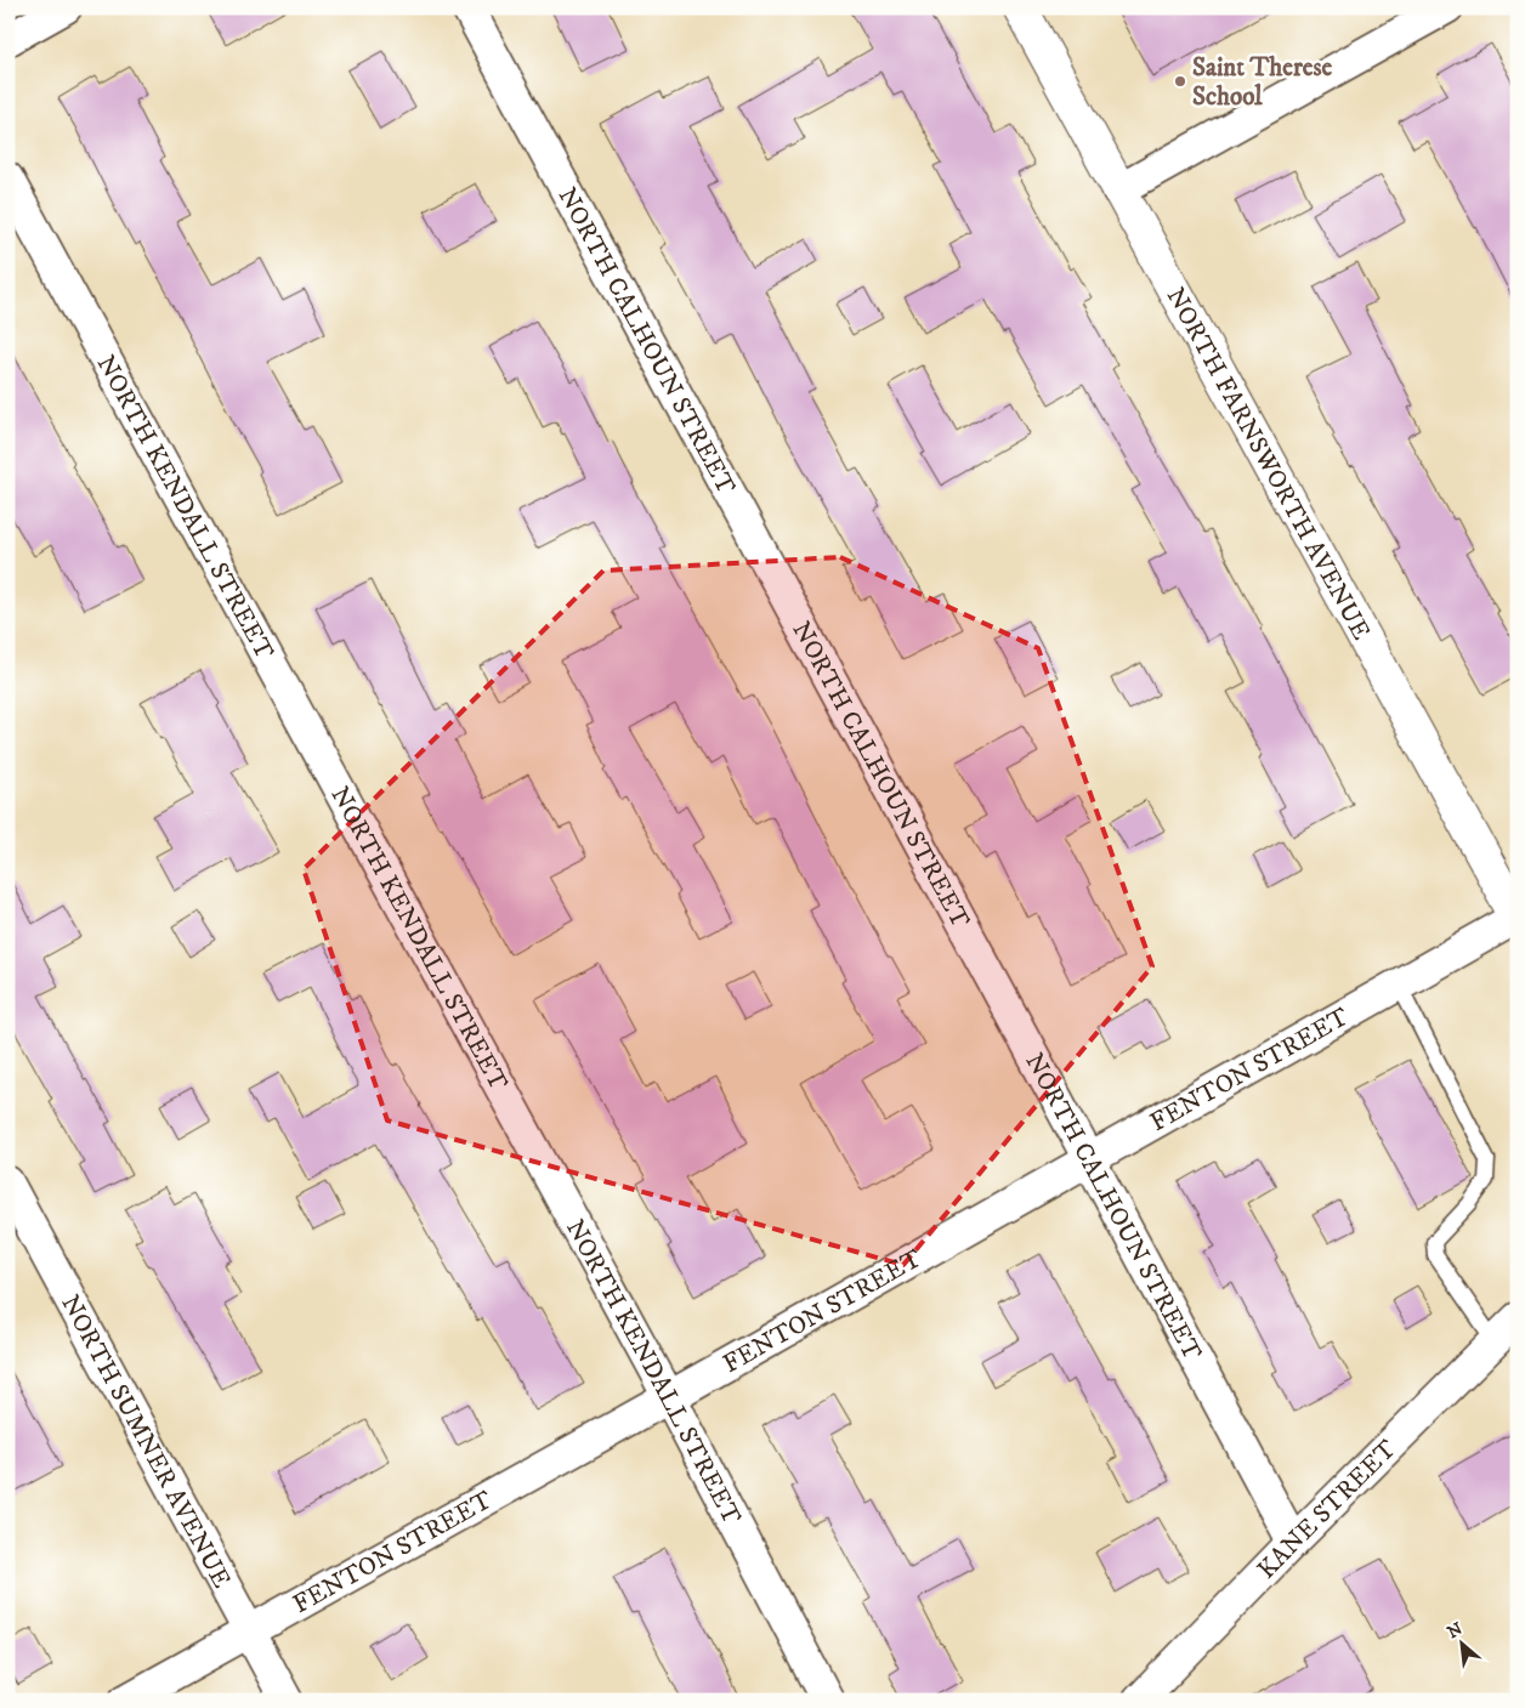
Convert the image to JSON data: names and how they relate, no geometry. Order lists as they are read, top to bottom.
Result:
{
  "streets": {
    "main road": ["NORTH FARNSWORTH AVENUE"],
    "street": [
      "NORTH CALHOUN STREET",
      "NORTH KENDALL STREET",
      "FENTON STREET",
      "NORTH SUMNER AVENUE",
      "KANE STREET"
    ]
  },
  "crossings": [
    ["NORTH CALHOUN STREET", "FENTON STREET"],
    ["NORTH CALHOUN STREET", "KANE STREET"],
    ["NORTH FARNSWORTH AVENUE", "FENTON STREET"],
    ["NORTH KENDALL STREET", "FENTON STREET"],
    ["FENTON STREET", "NORTH SUMNER AVENUE"]
  ],
  "places": ["Saint Therese School"],
  "north": "top left"
}
